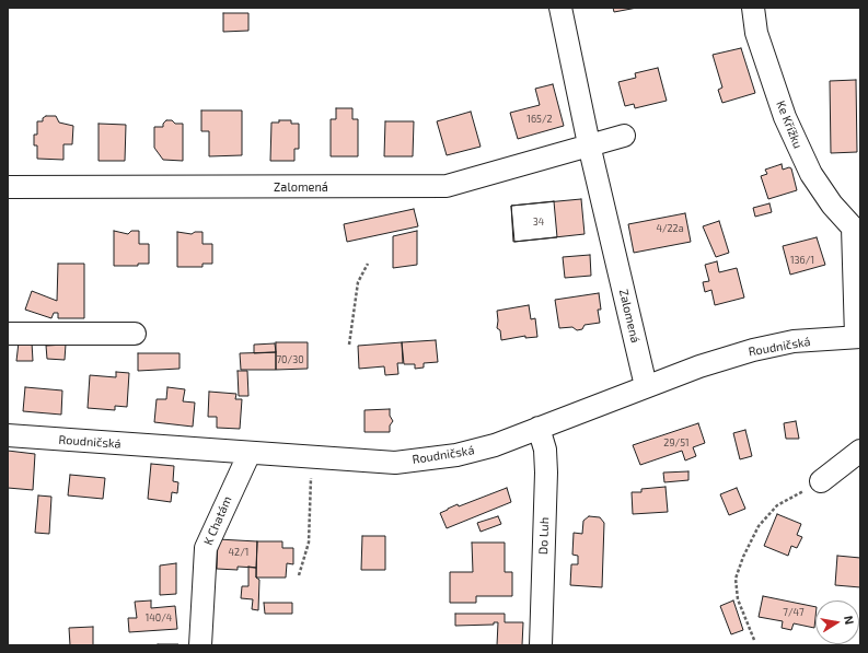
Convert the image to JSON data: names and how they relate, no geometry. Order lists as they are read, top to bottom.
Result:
{
  "streets": {
    "street": [
      "Ke Křížku",
      "Zalomená",
      "Roudničská",
      "K Chatám",
      "Do Luh"
    ]
  },
  "crossings": [
    ["Ke Křížku", "Roudničská"],
    ["Zalomená", "Roudničská"],
    ["Roudničská", "K Chatám"],
    ["Roudničská", "Do Luh"]
  ],
  "house_numbers": [
    "165/2",
    "34",
    "4/22a",
    "136/1",
    "70/30",
    "29/51",
    "42/1",
    "7/47",
    "140/4"
  ],
  "north": "right"
}
